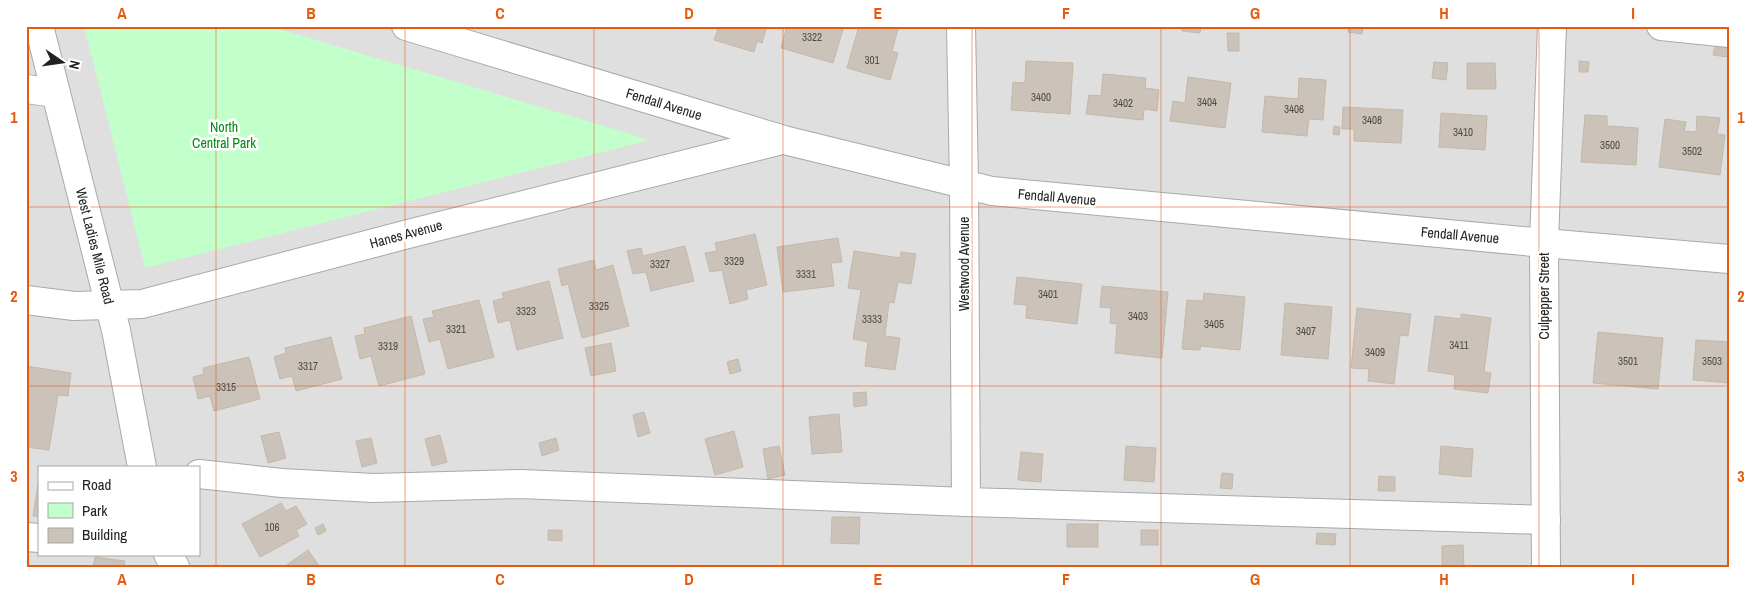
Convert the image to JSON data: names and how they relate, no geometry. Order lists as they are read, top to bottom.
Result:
{
  "streets": {
    "street": [
      "Fendall Avenue",
      "Hanes Avenue",
      "West Ladies Mile Road",
      "Westwood Avenue",
      "Culpepper Street"
    ]
  },
  "crossings": [
    ["Fendall Avenue", "Hanes Avenue"],
    ["Fendall Avenue", "Westwood Avenue"],
    ["Fendall Avenue", "Culpepper Street"],
    ["Hanes Avenue", "West Ladies Mile Road"]
  ],
  "parks": ["North Central Park"],
  "house_numbers": [
    "3322",
    "301",
    "3400",
    "3404",
    "3402",
    "3406",
    "3408",
    "3410",
    "3500",
    "3502",
    "3329",
    "3327",
    "3331",
    "3401",
    "3325",
    "3323",
    "3403",
    "3333",
    "3405",
    "3321",
    "3407",
    "3411",
    "3319",
    "3409",
    "3501",
    "3503",
    "3317",
    "3315",
    "106"
  ],
  "legend": ["Road", "Park", "Building"],
  "north": "right",
  "grid": {
    "columns": [
      "A",
      "B",
      "C",
      "D",
      "E",
      "F",
      "G",
      "H",
      "I"
    ],
    "rows": ["1", "2", "3"]
  }
}
